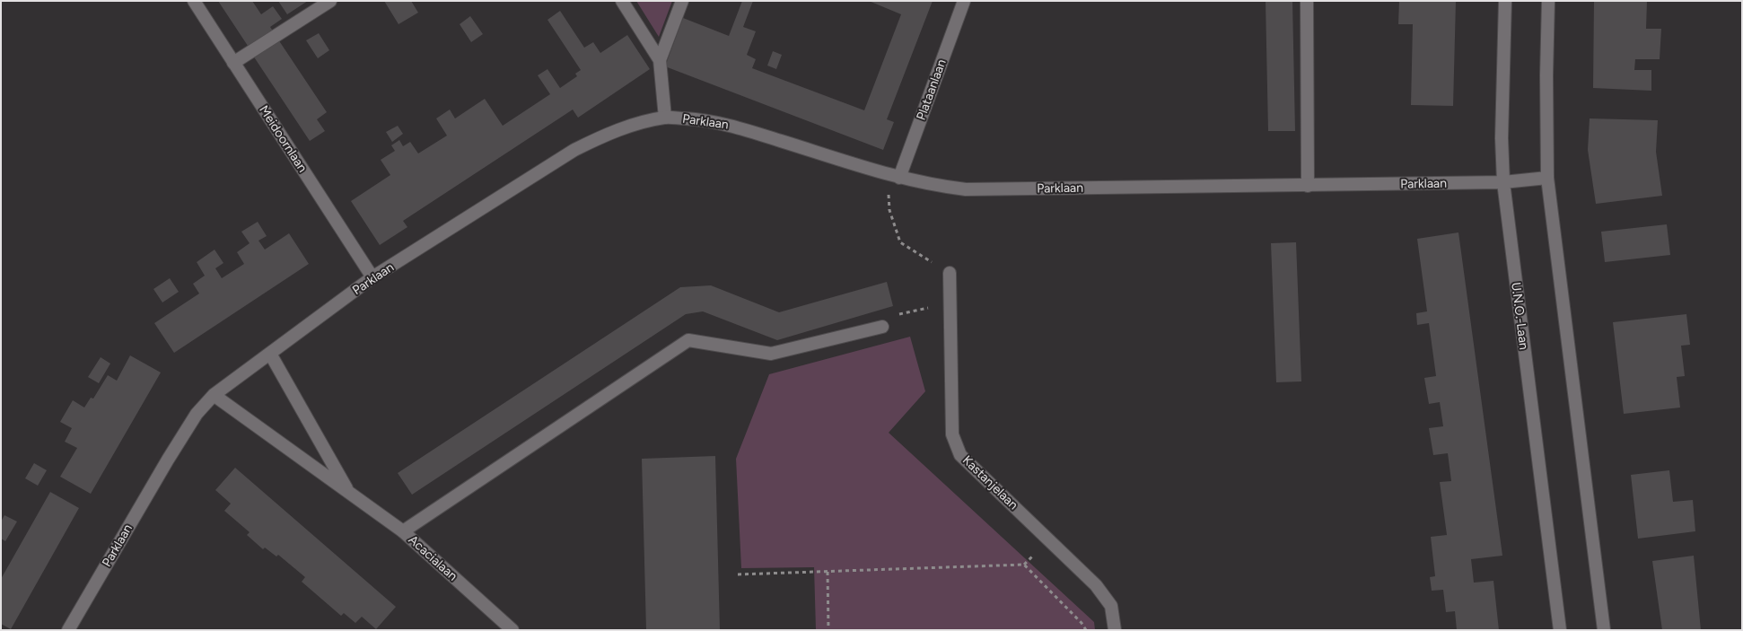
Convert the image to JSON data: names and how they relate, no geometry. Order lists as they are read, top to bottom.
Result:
{
  "streets": {
    "street": [
      "Plataanlaan",
      "Parklaan",
      "Meidoornlaan",
      "U.N.O.-Laan",
      "Kastanjelaan",
      "Acacialaan"
    ]
  },
  "crossings": [
    ["Plataanlaan", "Parklaan"],
    ["Parklaan", "Meidoornlaan"],
    ["Parklaan", "U.N.O.-Laan"],
    ["Parklaan", "Acacialaan"]
  ]
}
